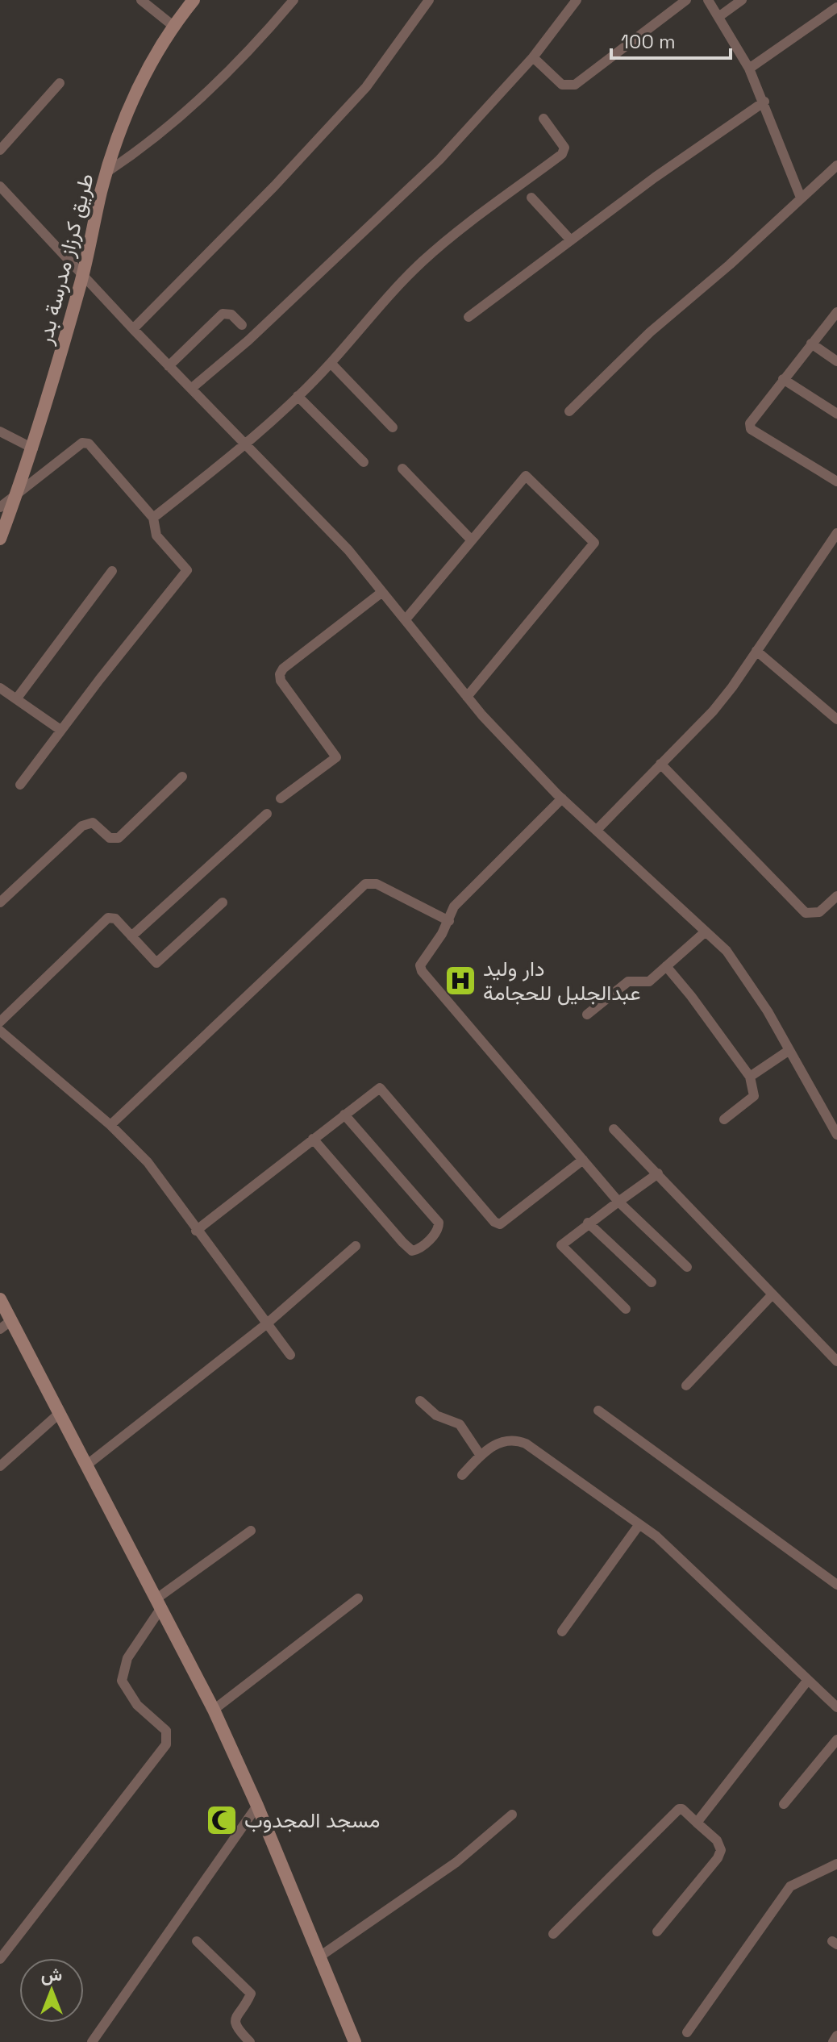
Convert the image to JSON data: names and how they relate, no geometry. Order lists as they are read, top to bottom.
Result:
{
  "streets": {
    "street": ["طريق كرزاز مدرسة بدر"]
  },
  "places": {
    "hospital": ["دار وليد عبدالجليل للحجامة"],
    "mosque": ["مسجد المجدوب"]
  },
  "scale_bar": "100 m",
  "north": "top"
}
